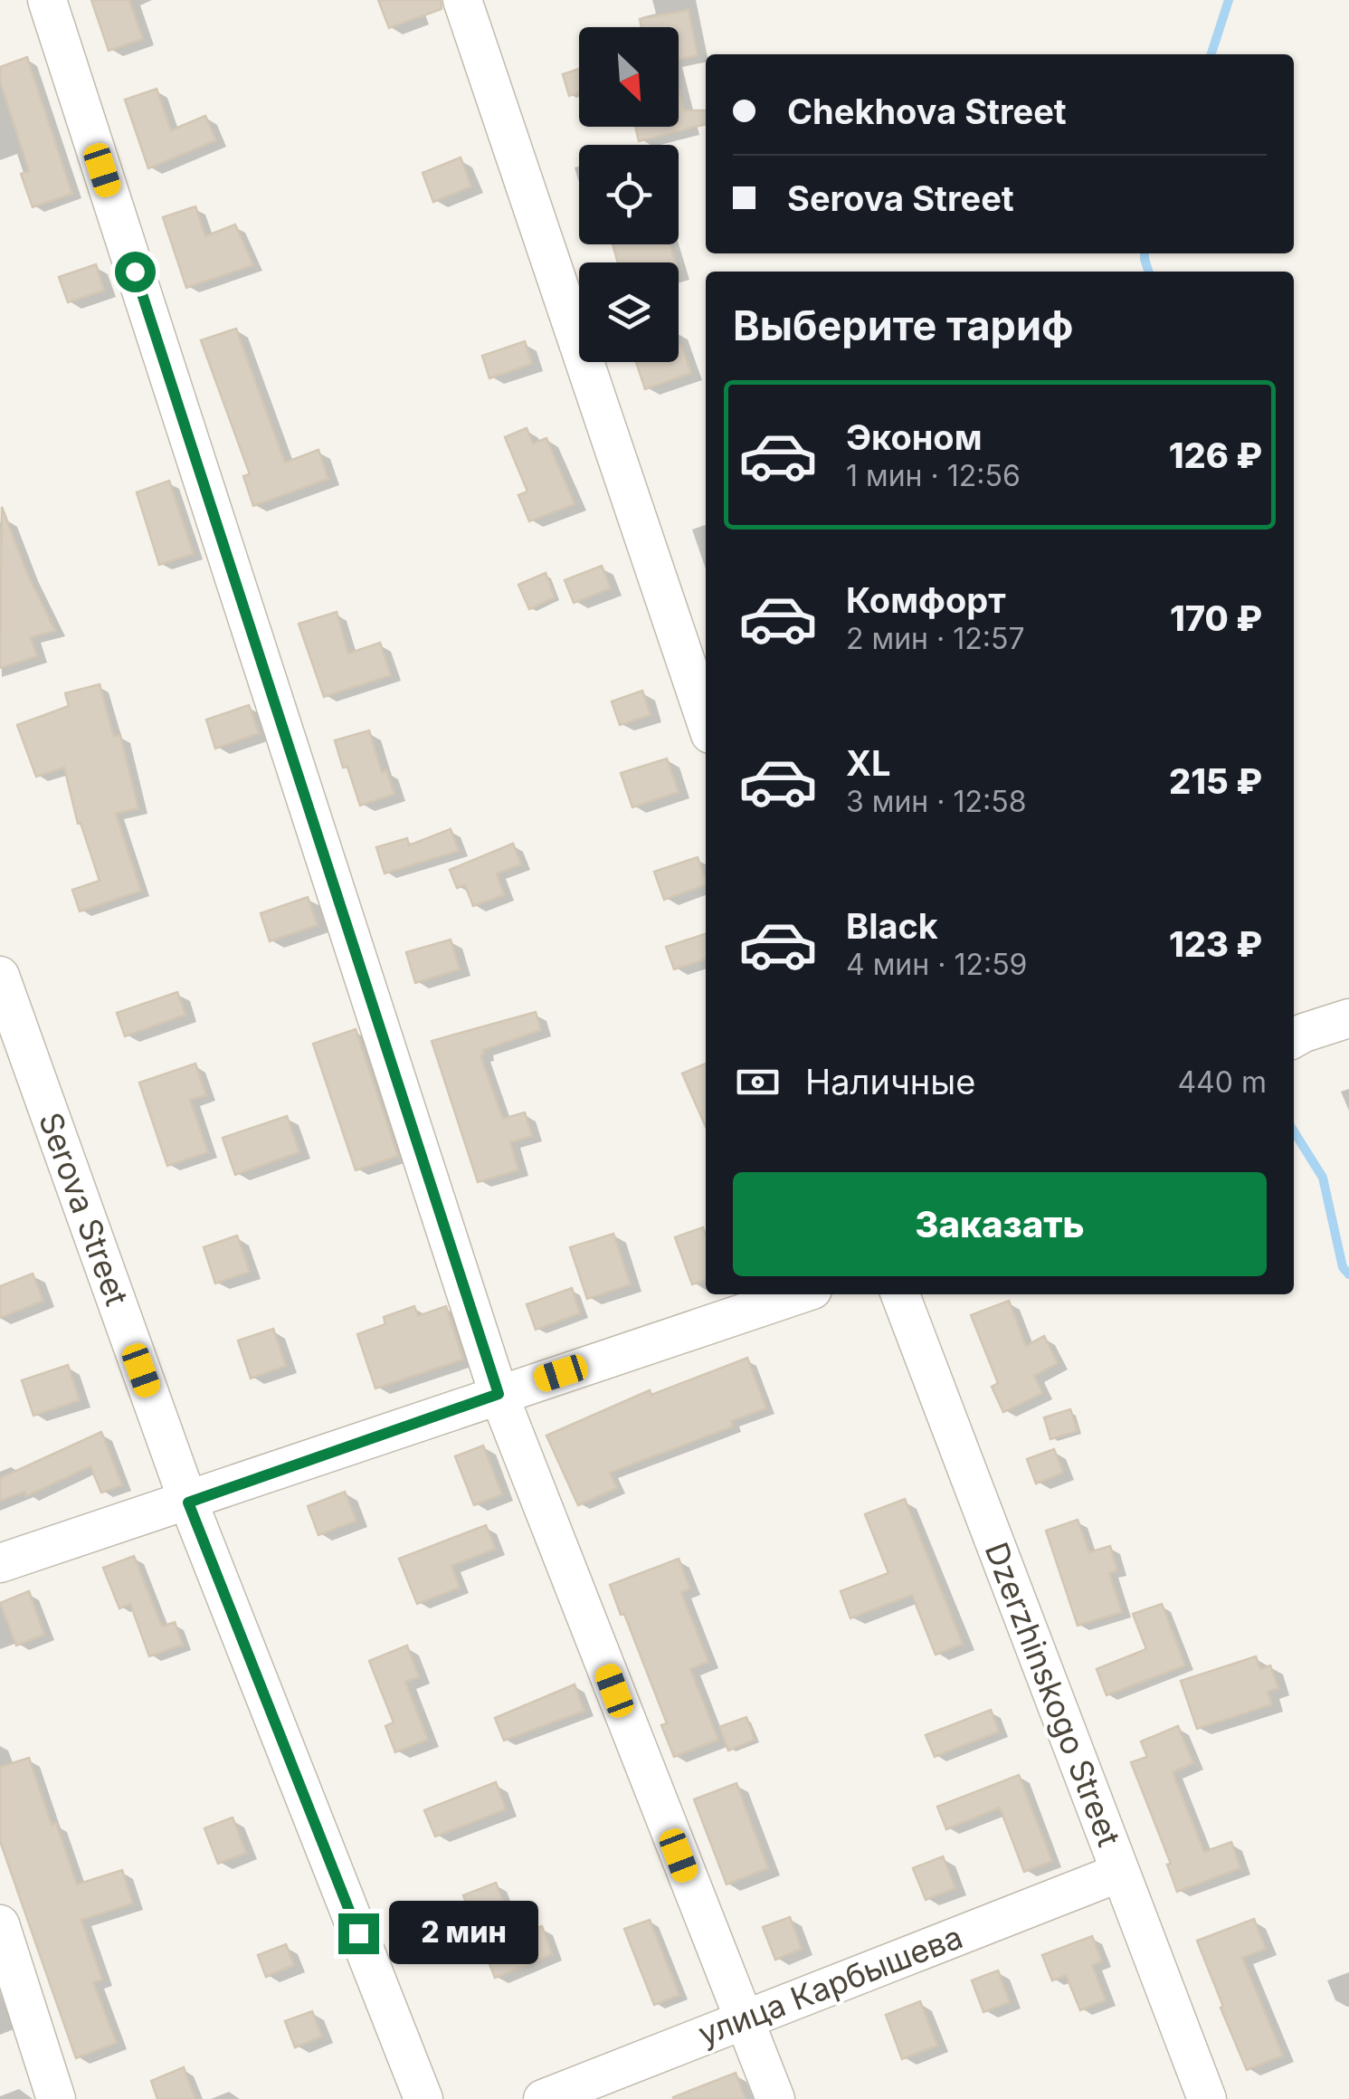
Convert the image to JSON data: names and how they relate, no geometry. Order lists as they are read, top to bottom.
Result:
{
  "streets": {
    "street": ["Serova Street", "Dzerzhinskogo Street", "улица Карбышева"]
  },
  "crossings": [
    ["Dzerzhinskogo Street", "улица Карбышева"]
  ],
  "north": "bottom right",
  "page": {
    "banner": ["Chekhova Street", "Serova Street"],
    "heading": "Выберите тариф",
    "list": [
      {
        "name": "Эконом",
        "note": "1 мин · 12:56",
        "value": "126 ₽"
      },
      {
        "name": "Комфорт",
        "note": "2 мин · 12:57",
        "value": "170 ₽"
      },
      {
        "name": "XL",
        "note": "3 мин · 12:58",
        "value": "215 ₽"
      },
      {
        "name": "Black",
        "note": "4 мин · 12:59",
        "value": "123 ₽"
      }
    ],
    "pay": ["Наличные", "440 m"],
    "buttons": "Заказать",
    "bubble": "2 мин"
  }
}
